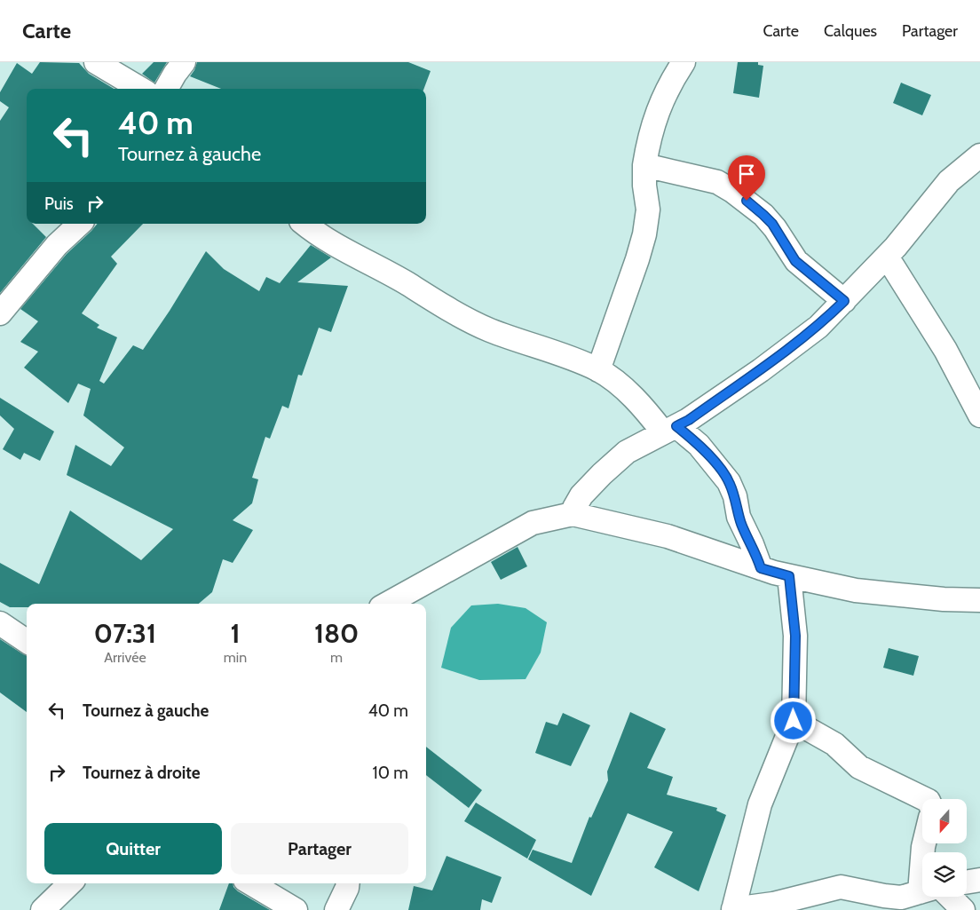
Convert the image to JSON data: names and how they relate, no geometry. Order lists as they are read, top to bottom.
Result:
{
  "north": "bottom",
  "page": {
    "header": "Carte",
    "nav": ["Carte", "Calques", "Partager"],
    "turn": ["40 m", "Tournez à gauche"],
    "then": "Puis",
    "eta": [
      "07:31",
      "Arrivée",
      "1",
      "min",
      "180",
      "m"
    ],
    "list": [
      {
        "name": "Tournez à gauche",
        "value": "40 m"
      },
      {
        "name": "Tournez à droite",
        "value": "10 m"
      }
    ],
    "buttons": ["Quitter", "Partager"]
  }
}
